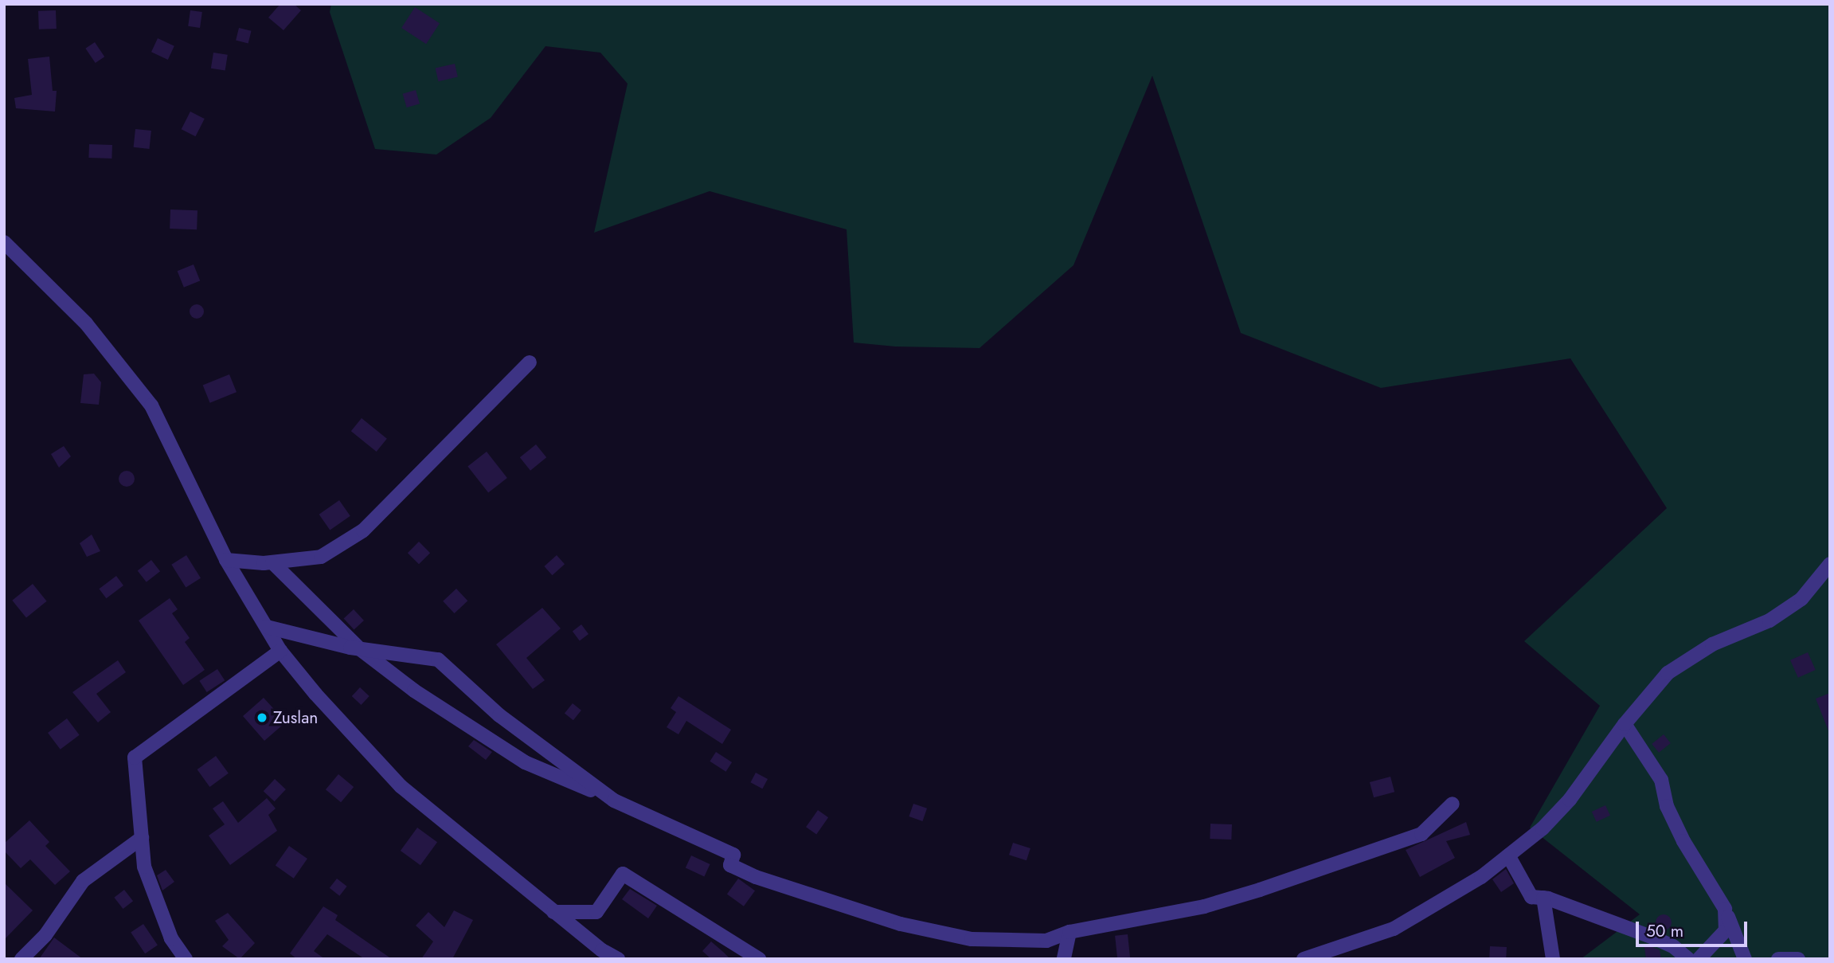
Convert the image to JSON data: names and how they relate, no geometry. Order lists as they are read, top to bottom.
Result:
{
  "places": ["Zuslan"],
  "scale_bar": "50 m"
}
